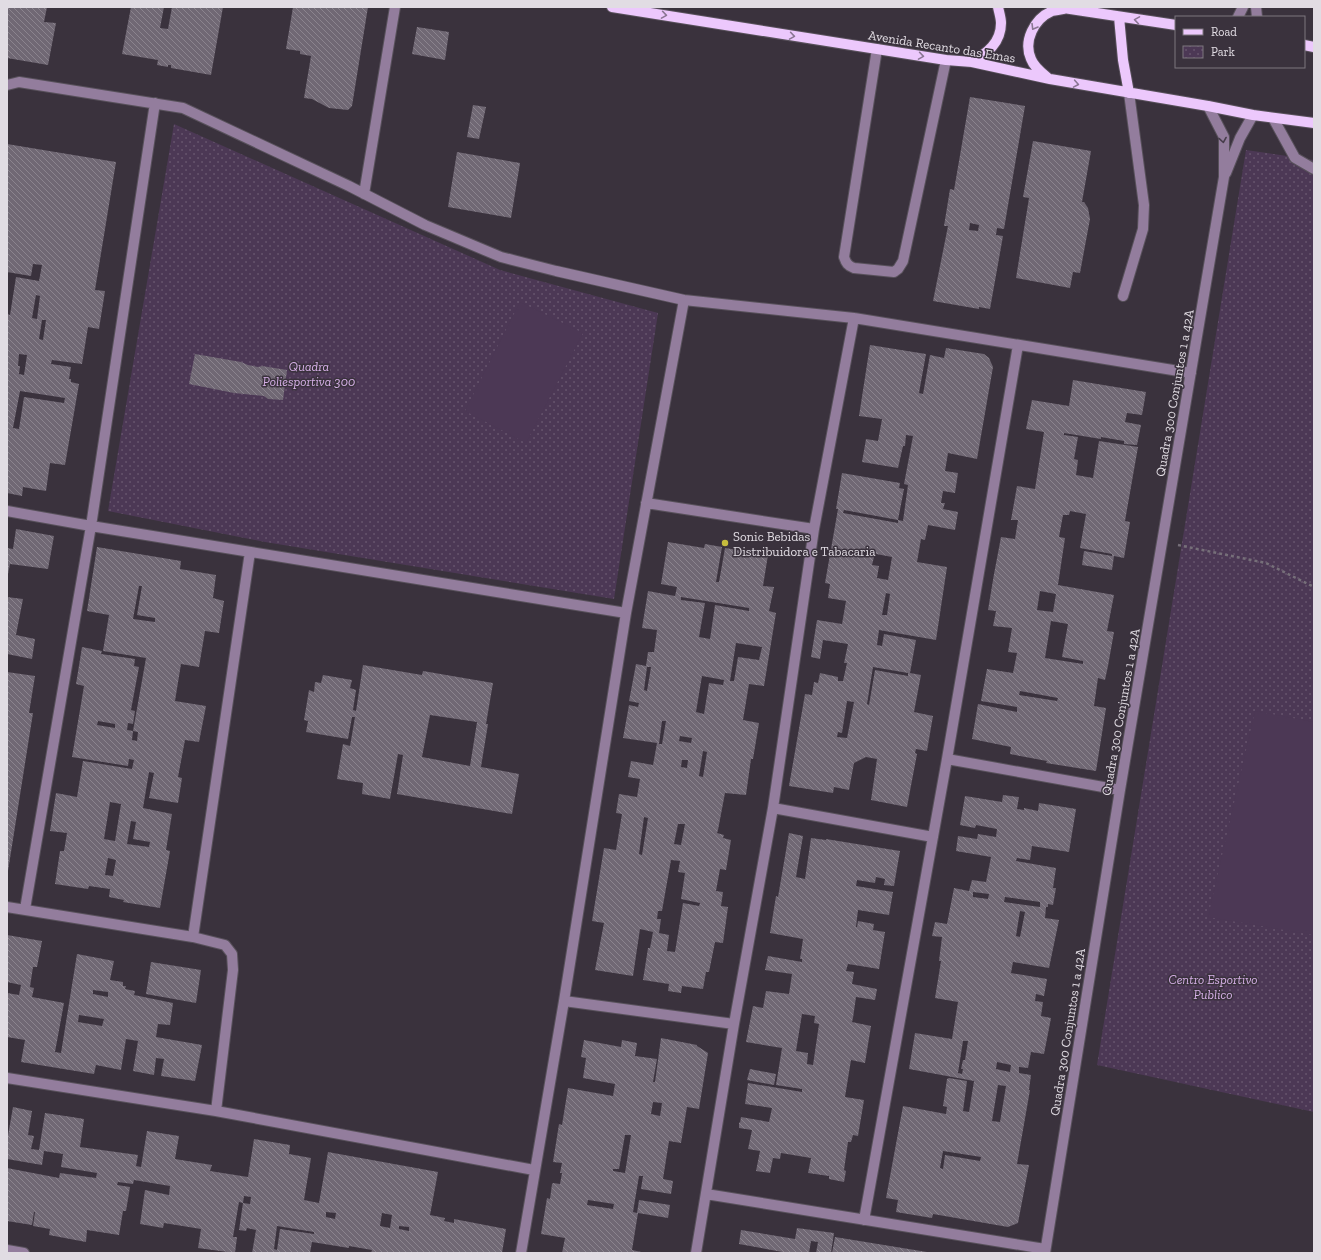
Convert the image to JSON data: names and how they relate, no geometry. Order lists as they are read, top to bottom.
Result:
{
  "streets": {
    "main road": ["Avenida Recanto das Emas"],
    "street": ["Quadra 300 Conjuntos 1 a 42A"]
  },
  "crossings": [
    ["Avenida Recanto das Emas", "Quadra 300 Conjuntos 1 a 42A"]
  ],
  "one_way": ["Avenida Recanto das Emas"],
  "parks": ["Quadra Poliesportiva 300", "Centro Esportivo Publico"],
  "places": ["Sonic Bebidas Distribuidora e Tabacaria"],
  "legend": ["Road", "Park"]
}
